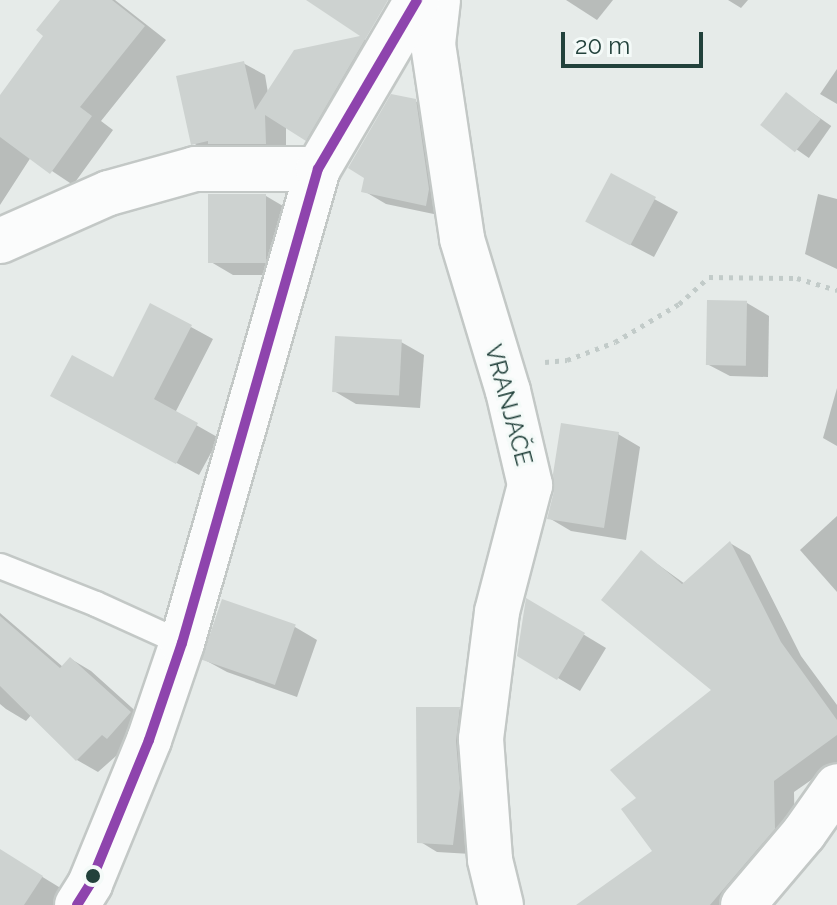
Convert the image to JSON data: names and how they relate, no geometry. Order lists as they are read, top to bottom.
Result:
{
  "streets": {
    "street": ["VRANJAČE"]
  },
  "scale_bar": "20 m"
}
